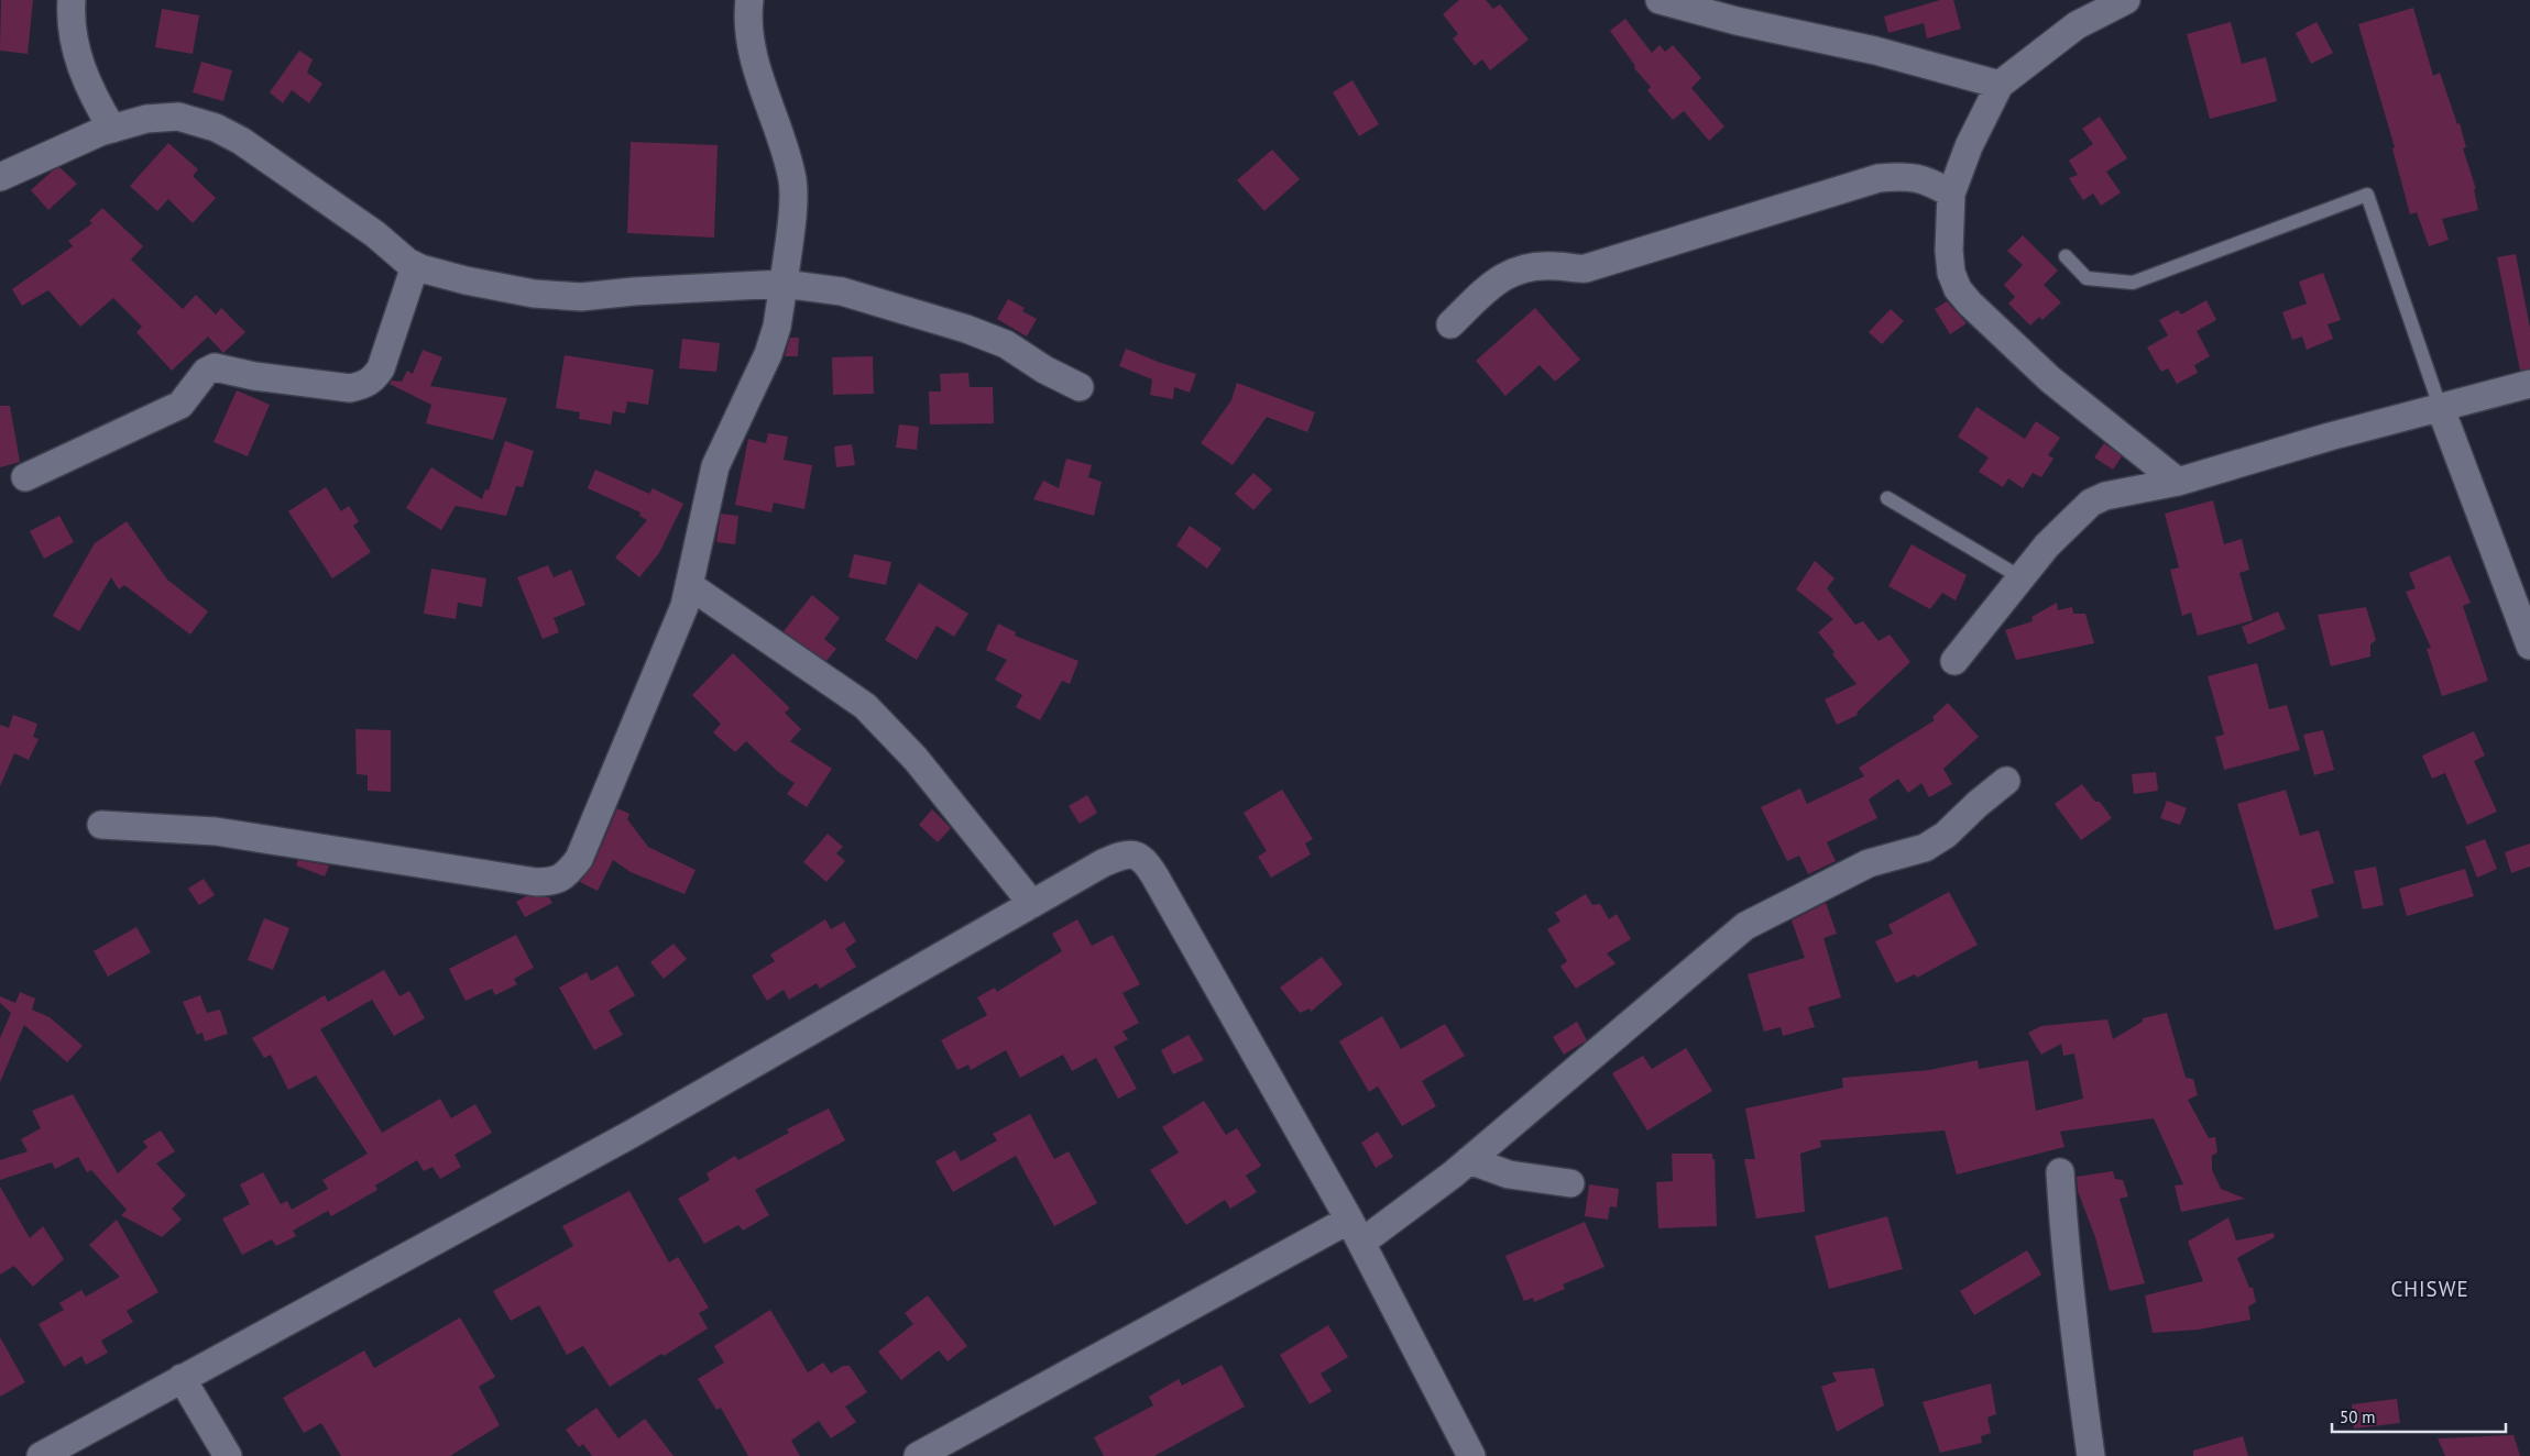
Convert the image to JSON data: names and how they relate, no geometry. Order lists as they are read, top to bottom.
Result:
{
  "districts": ["CHISWE"],
  "scale_bar": "50 m"
}
